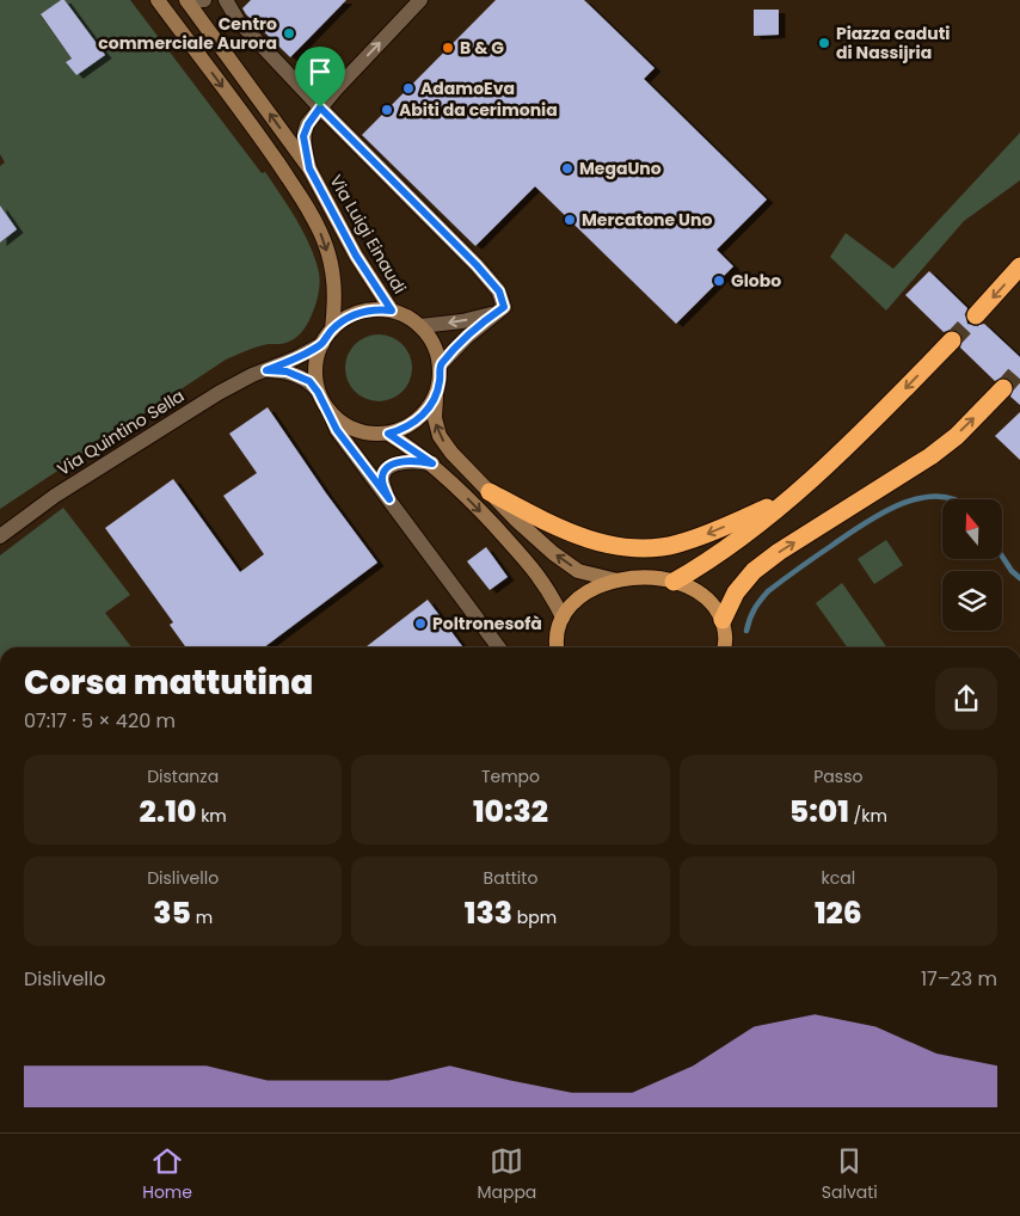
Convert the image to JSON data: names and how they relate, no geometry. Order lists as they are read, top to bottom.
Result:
{
  "streets": {
    "main road": ["Via Luigi Einaudi"],
    "street": ["Via Quintino Sella"]
  },
  "crossings": [
    ["Via Luigi Einaudi", "Via Quintino Sella"]
  ],
  "places": [
    "Centro commerciale Aurora",
    "Piazza caduti di Nassijria",
    "B & G",
    "AdamoEva",
    "Abiti da cerimonia",
    "MegaUno",
    "Mercatone Uno",
    "Globo",
    "Poltronesofà"
  ],
  "north": "top",
  "page": {
    "heading": ["Corsa mattutina", "07:17 · 5 × 420 m"],
    "stats": [
      ["Distanza", "2.10 km"],
      ["Tempo", "10:32"],
      ["Passo", "5:01 /km"],
      ["Dislivello", "35 m"],
      ["Battito", "133 bpm"],
      ["kcal", "126"]
    ],
    "chart": ["Dislivello", "17–23 m"],
    "tabs": ["Home", "Mappa", "Salvati"]
  }
}
